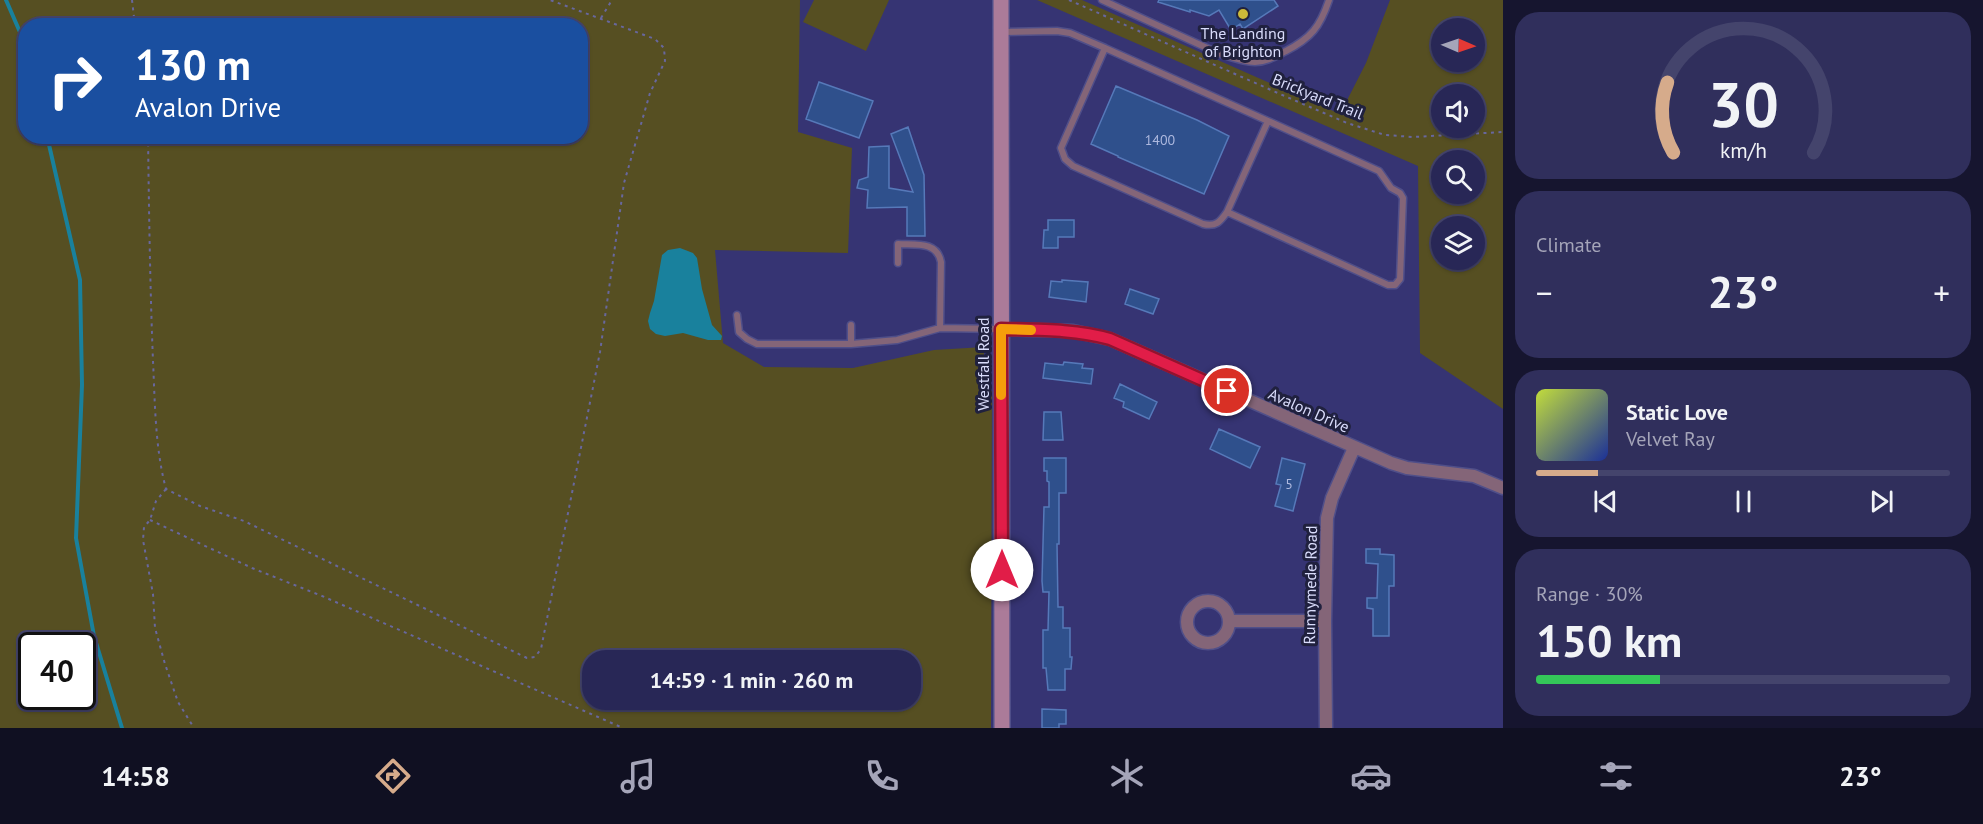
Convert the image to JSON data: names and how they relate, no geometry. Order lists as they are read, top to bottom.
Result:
{
  "streets": {
    "street": ["Westfall Road", "Avalon Drive", "Runnymede Road"],
    "path": ["Brickyard Trail"]
  },
  "crossings": [
    ["Westfall Road", "Avalon Drive"],
    ["Avalon Drive", "Runnymede Road"]
  ],
  "places": ["The Landing of Brighton"],
  "house_numbers": ["1400", "5"],
  "north": "right",
  "page": {
    "turn": ["130 m", "Avalon Drive"],
    "tile": [
      "Climate",
      ["Range · 30%", "150 km"]
    ],
    "heat": ["−", "23°", "+"],
    "song": ["Static Love", "Velvet Ray"],
    "limit": "40",
    "trip": "14:59 · 1 min · 260 m",
    "tabs": ["14:58", "23°"],
    "gauge": ["30", "km/h"]
  }
}
